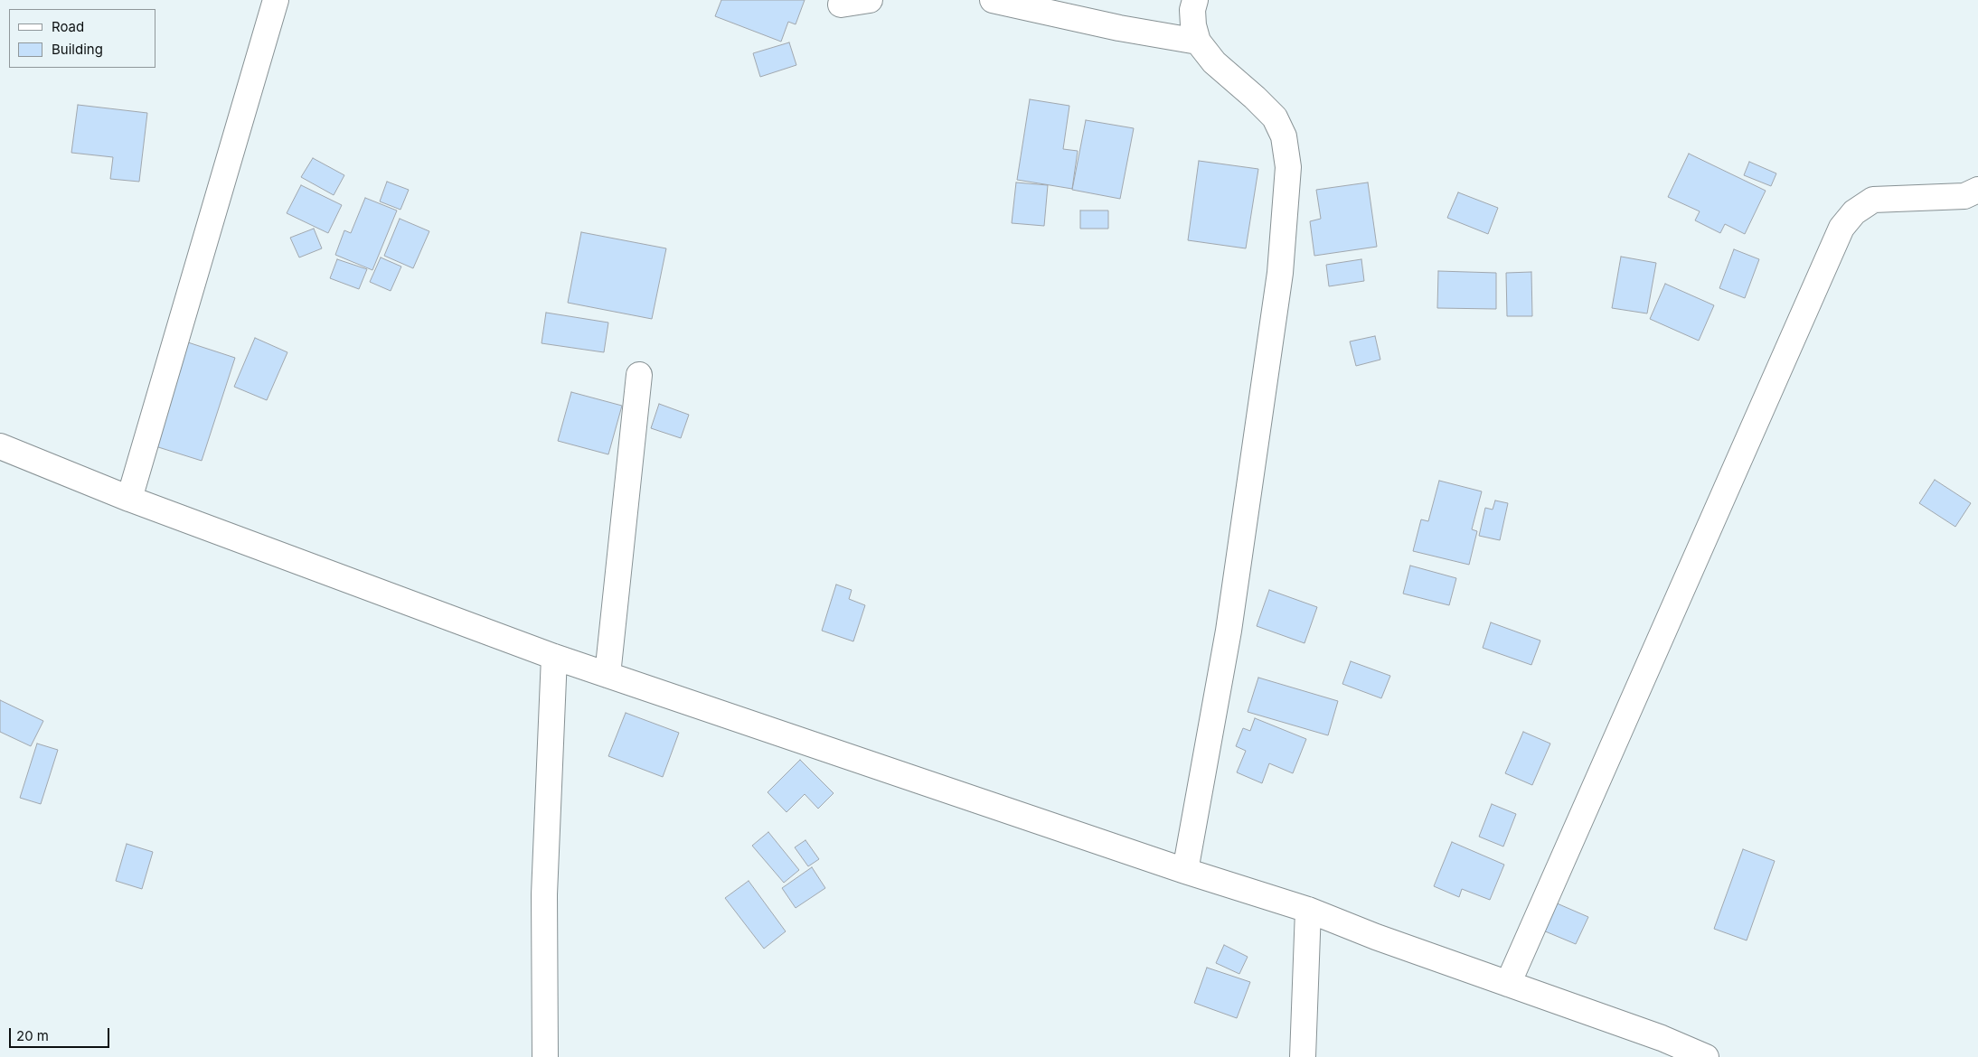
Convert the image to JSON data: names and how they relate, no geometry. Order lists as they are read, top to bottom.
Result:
{
  "legend": ["Road", "Building"],
  "scale_bar": "20 m"
}
